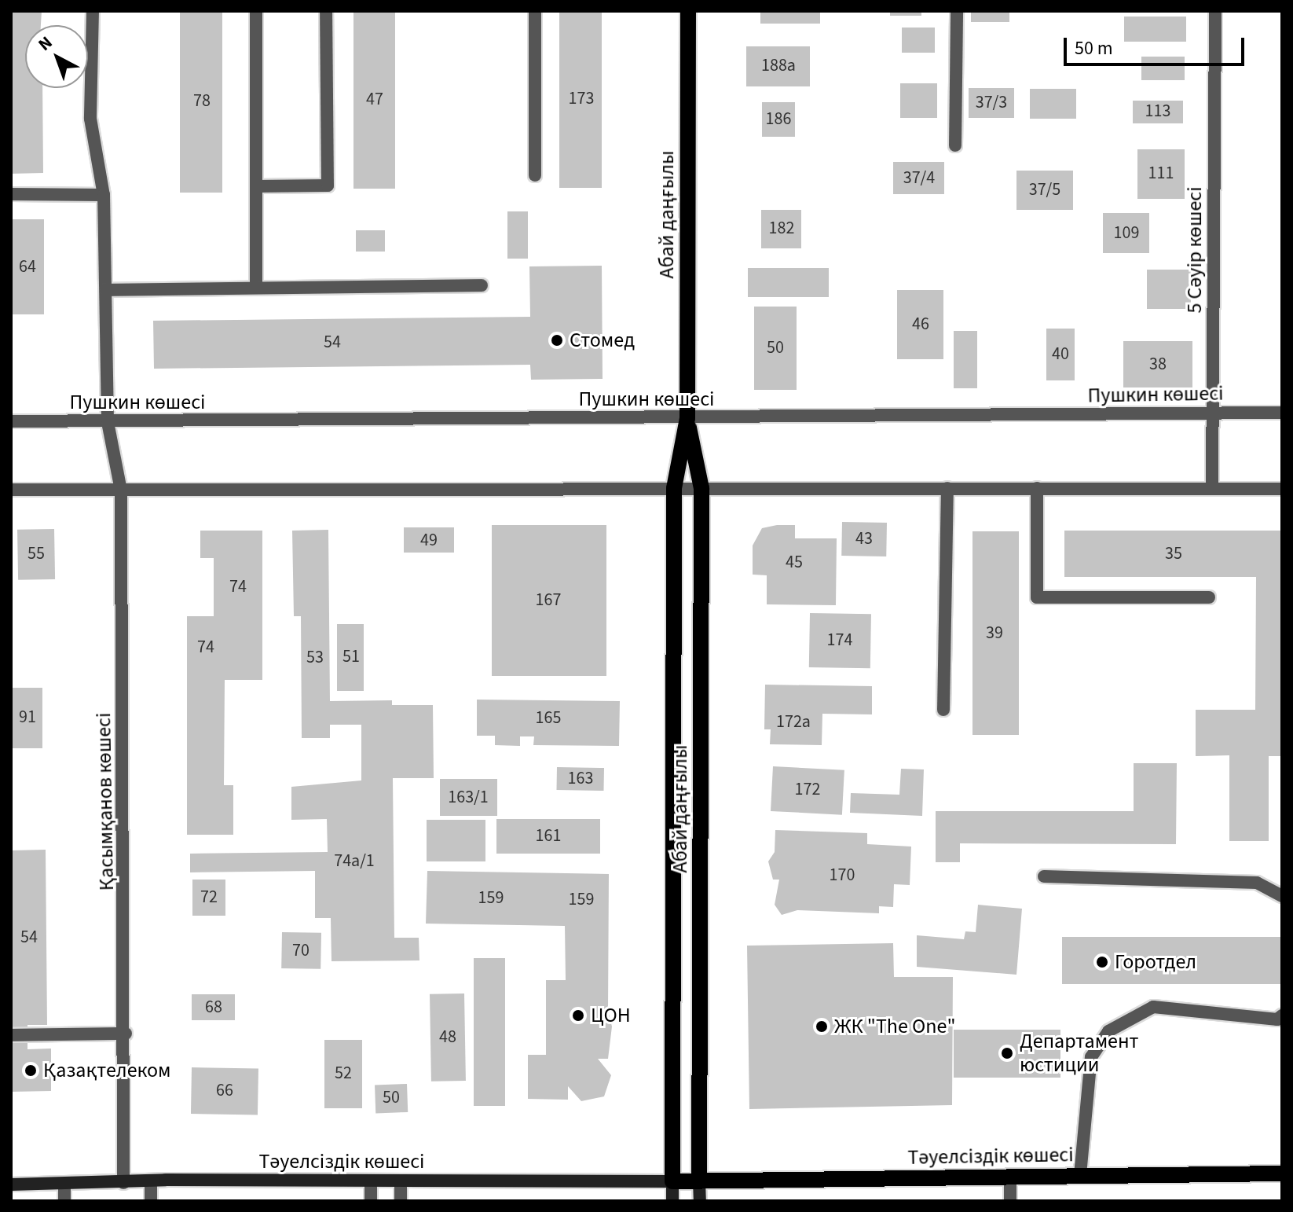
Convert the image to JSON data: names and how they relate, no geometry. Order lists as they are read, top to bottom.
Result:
{
  "streets": {
    "main road": ["Абай даңғылы", "Тәуелсіздік көшесі"],
    "street": ["5 Сәуір көшесі", "Пушкин көшесі", "Қасымқанов көшесі"]
  },
  "crossings": [
    ["Абай даңғылы", "Пушкин көшесі"],
    ["Абай даңғылы", "Тәуелсіздік көшесі"],
    ["5 Сәуір көшесі", "Пушкин көшесі"],
    ["Пушкин көшесі", "Қасымқанов көшесі"],
    ["Қасымқанов көшесі", "Тәуелсіздік көшесі"]
  ],
  "places": [
    "Стомед",
    "Горотдел",
    "ЦОН",
    "ЖК \"The One\"",
    "Департамент юстиции",
    "Қазақтелеком"
  ],
  "house_numbers": [
    "188а",
    "173",
    "47",
    "78",
    "37/3",
    "113",
    "186",
    "111",
    "37/4",
    "37/5",
    "182",
    "109",
    "64",
    "46",
    "54",
    "50",
    "40",
    "38",
    "43",
    "49",
    "55",
    "35",
    "45",
    "74",
    "167",
    "39",
    "174",
    "74",
    "51",
    "53",
    "91",
    "165",
    "172а",
    "163",
    "172",
    "163/1",
    "161",
    "74а/1",
    "170",
    "72",
    "159",
    "159",
    "54",
    "70",
    "68",
    "48",
    "52",
    "66",
    "50"
  ],
  "scale_bar": "50 m",
  "north": "top left"
}
